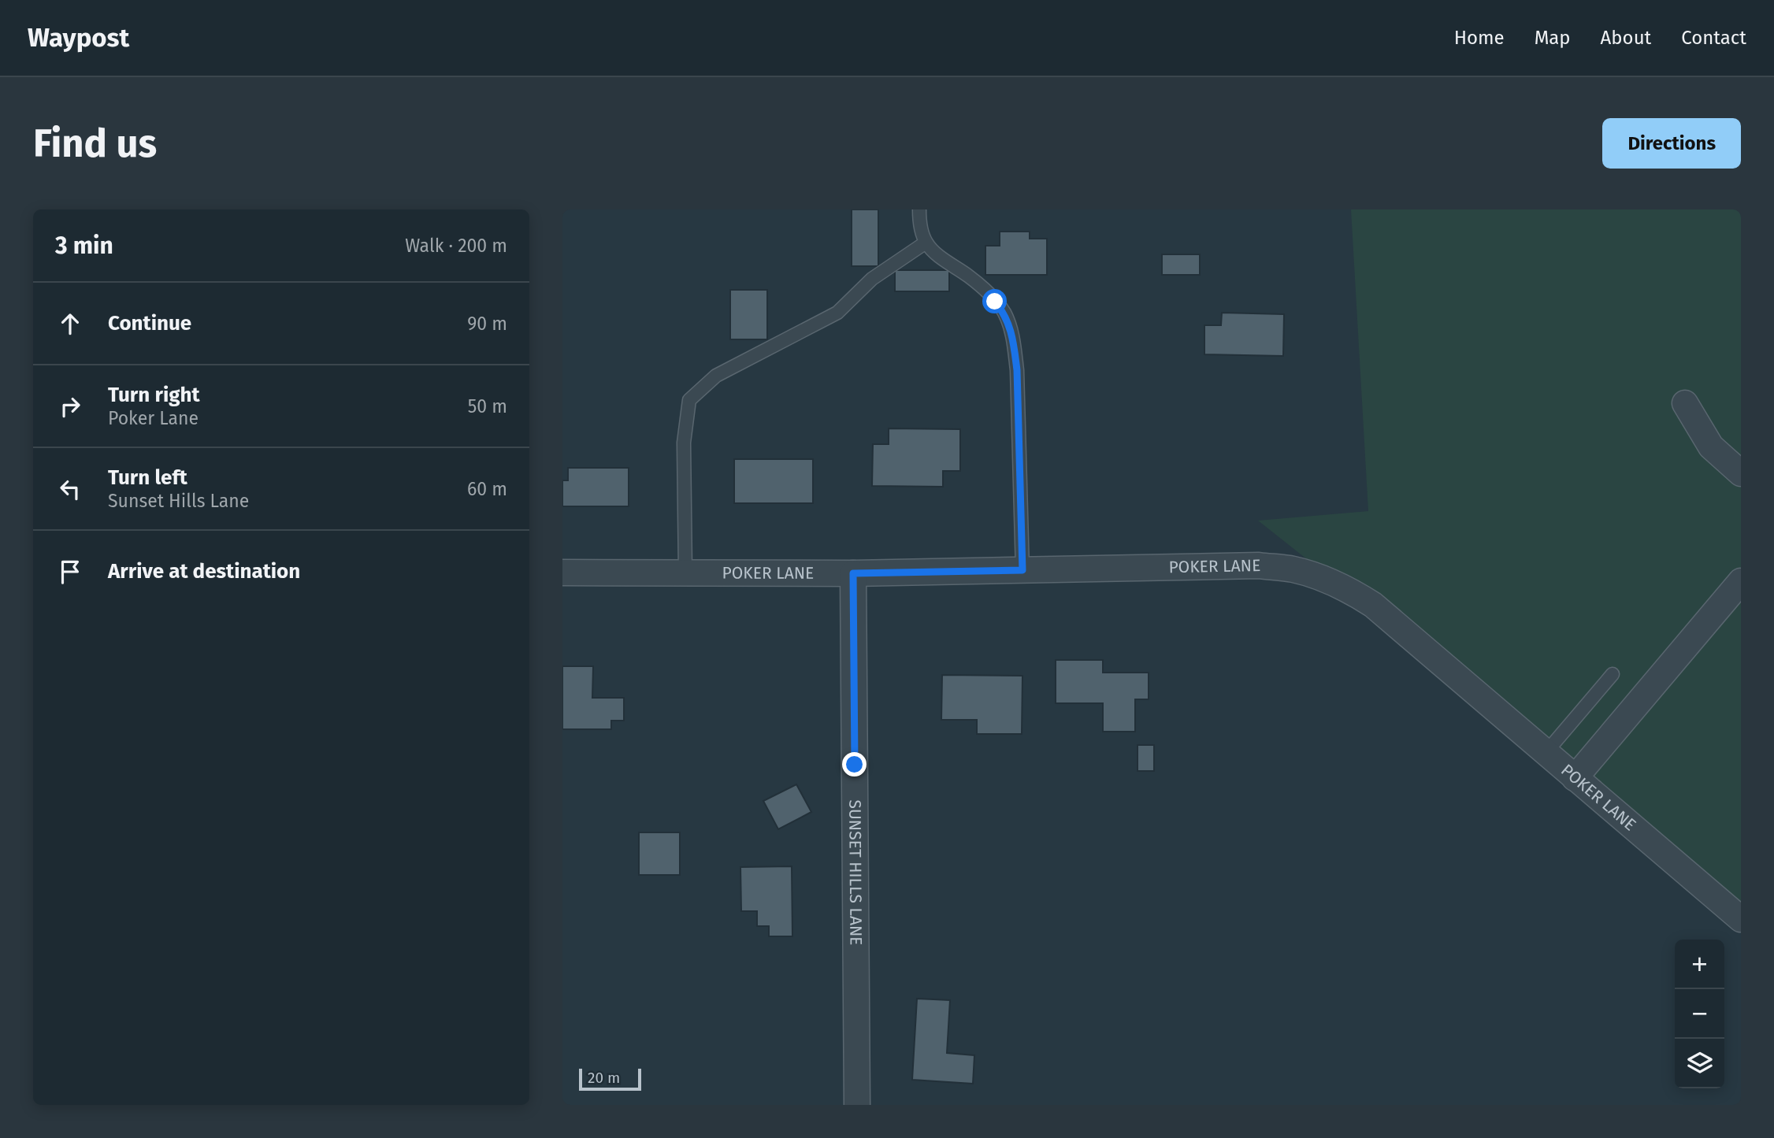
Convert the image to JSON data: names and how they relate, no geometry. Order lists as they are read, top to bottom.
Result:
{
  "streets": {
    "street": ["POKER LANE", "SUNSET HILLS LANE"]
  },
  "crossings": [
    ["POKER LANE", "SUNSET HILLS LANE"]
  ],
  "scale_bar": "20 m",
  "page": {
    "header": "Waypost",
    "nav": [
      "Home",
      "Map",
      "About",
      "Contact"
    ],
    "buttons": "Directions",
    "title": "Find us",
    "heading": ["3 min", "Walk · 200 m"],
    "list": [
      ["Continue", "90 m"],
      ["Turn right", "Poker Lane", "50 m"],
      ["Turn left", "Sunset Hills Lane", "60 m"],
      "Arrive at destination"
    ],
    "map_buttons": ["+", "−"],
    "scale": "20 m"
  }
}
